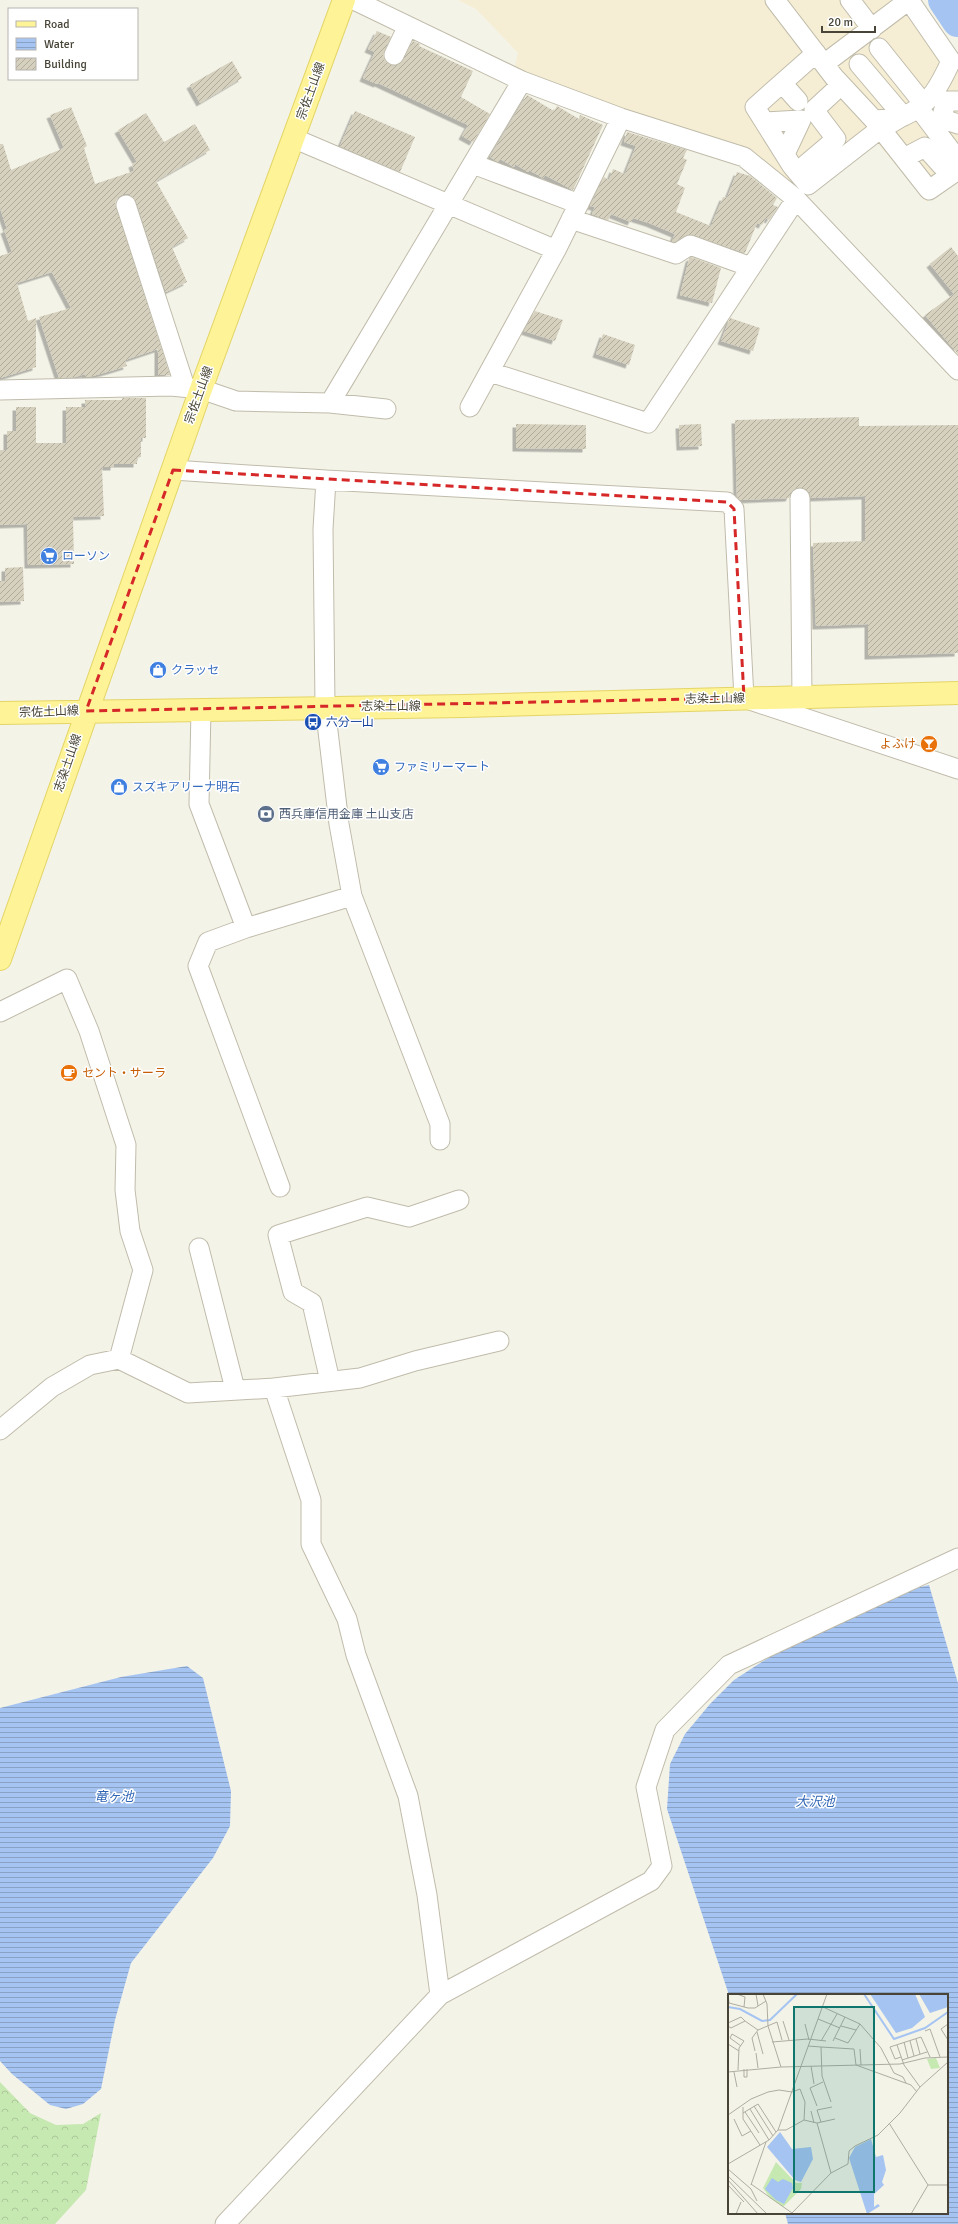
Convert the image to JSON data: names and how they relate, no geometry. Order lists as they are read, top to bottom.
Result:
{
  "streets": {
    "main road": ["宗佐土山線", "志染土山線"]
  },
  "crossings": [
    ["宗佐土山線", "志染土山線"]
  ],
  "water": ["竜ヶ池", "大沢池"],
  "places": {
    "supermarket": ["ローソン", "ファミリーマート"],
    "shop": ["クラッセ", "スズキアリーナ明石"],
    "bus stop": ["六分一山"],
    "bar": ["よふけ"],
    "bank": ["西兵庫信用金庫 土山支店"],
    "cafe": ["セント・サーラ"]
  },
  "legend": ["Road", "Water", "Building"],
  "scale_bar": "20 m"
}
